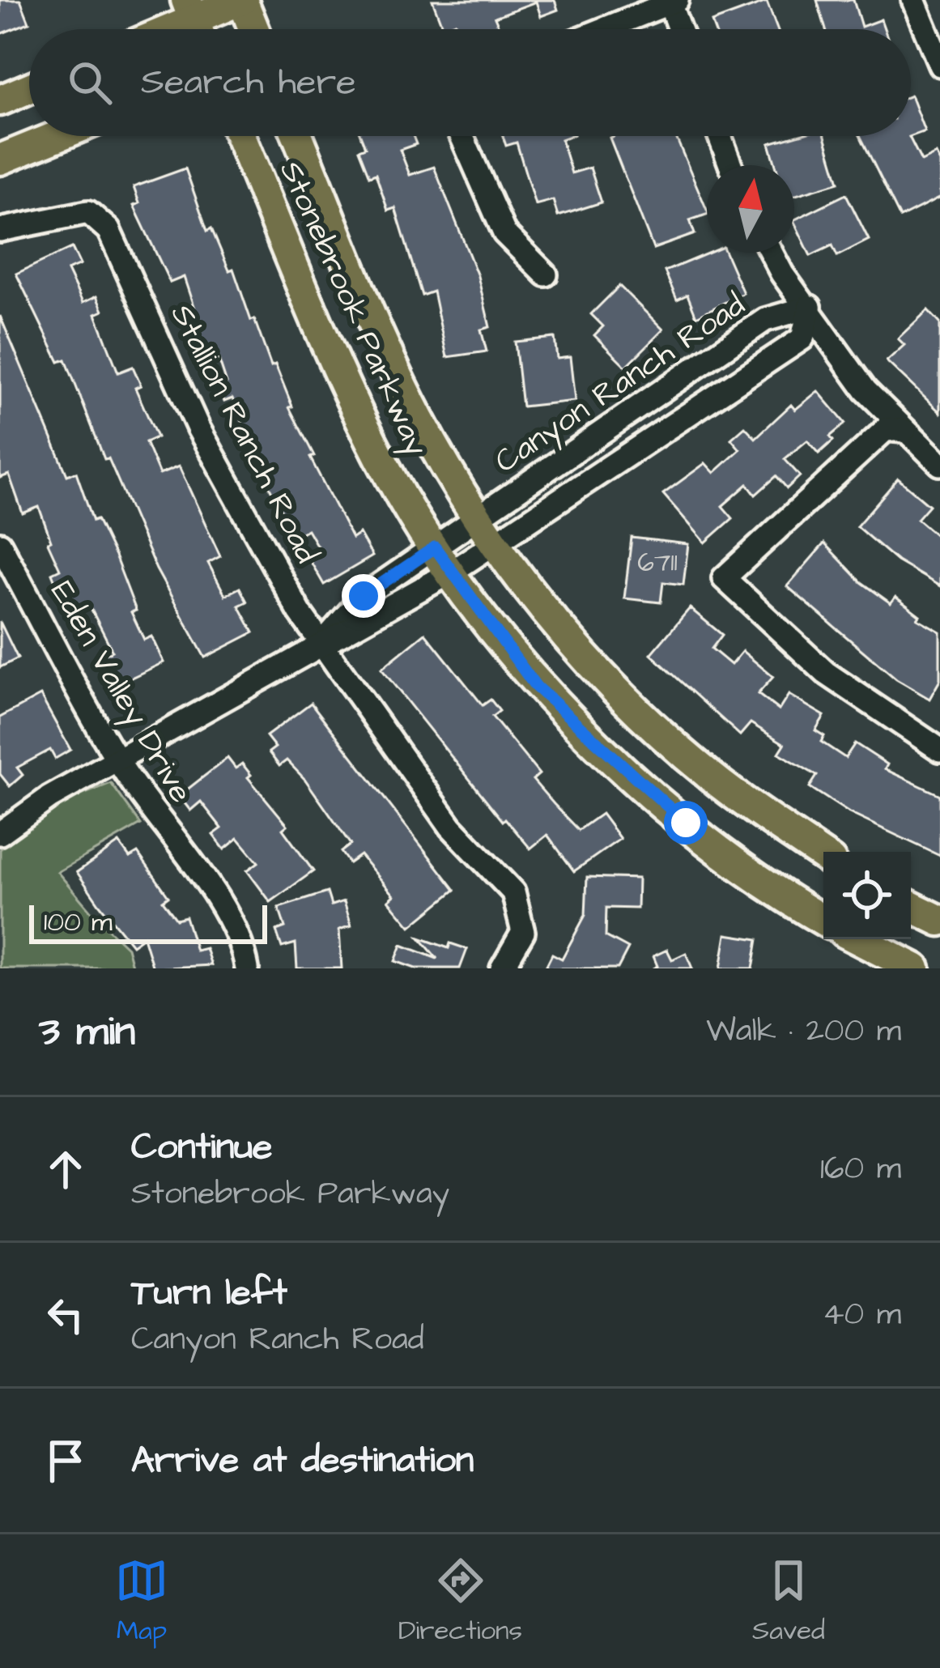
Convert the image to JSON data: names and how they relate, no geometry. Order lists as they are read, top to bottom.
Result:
{
  "streets": {
    "main road": ["Stonebrook Parkway"],
    "street": ["Canyon Ranch Road", "Stallion Ranch Road", "Eden Valley Drive"]
  },
  "crossings": [
    ["Stonebrook Parkway", "Canyon Ranch Road"],
    ["Canyon Ranch Road", "Stallion Ranch Road"],
    ["Canyon Ranch Road", "Eden Valley Drive"]
  ],
  "house_numbers": ["6711"],
  "scale_bar": "100 m",
  "north": "top",
  "page": {
    "search": "Search here",
    "scale": "100 m",
    "heading": ["3 min", "Walk · 200 m"],
    "list": [
      ["Continue", "Stonebrook Parkway", "160 m"],
      ["Turn left", "Canyon Ranch Road", "40 m"],
      "Arrive at destination"
    ],
    "nav": ["Map", "Directions", "Saved"]
  }
}
